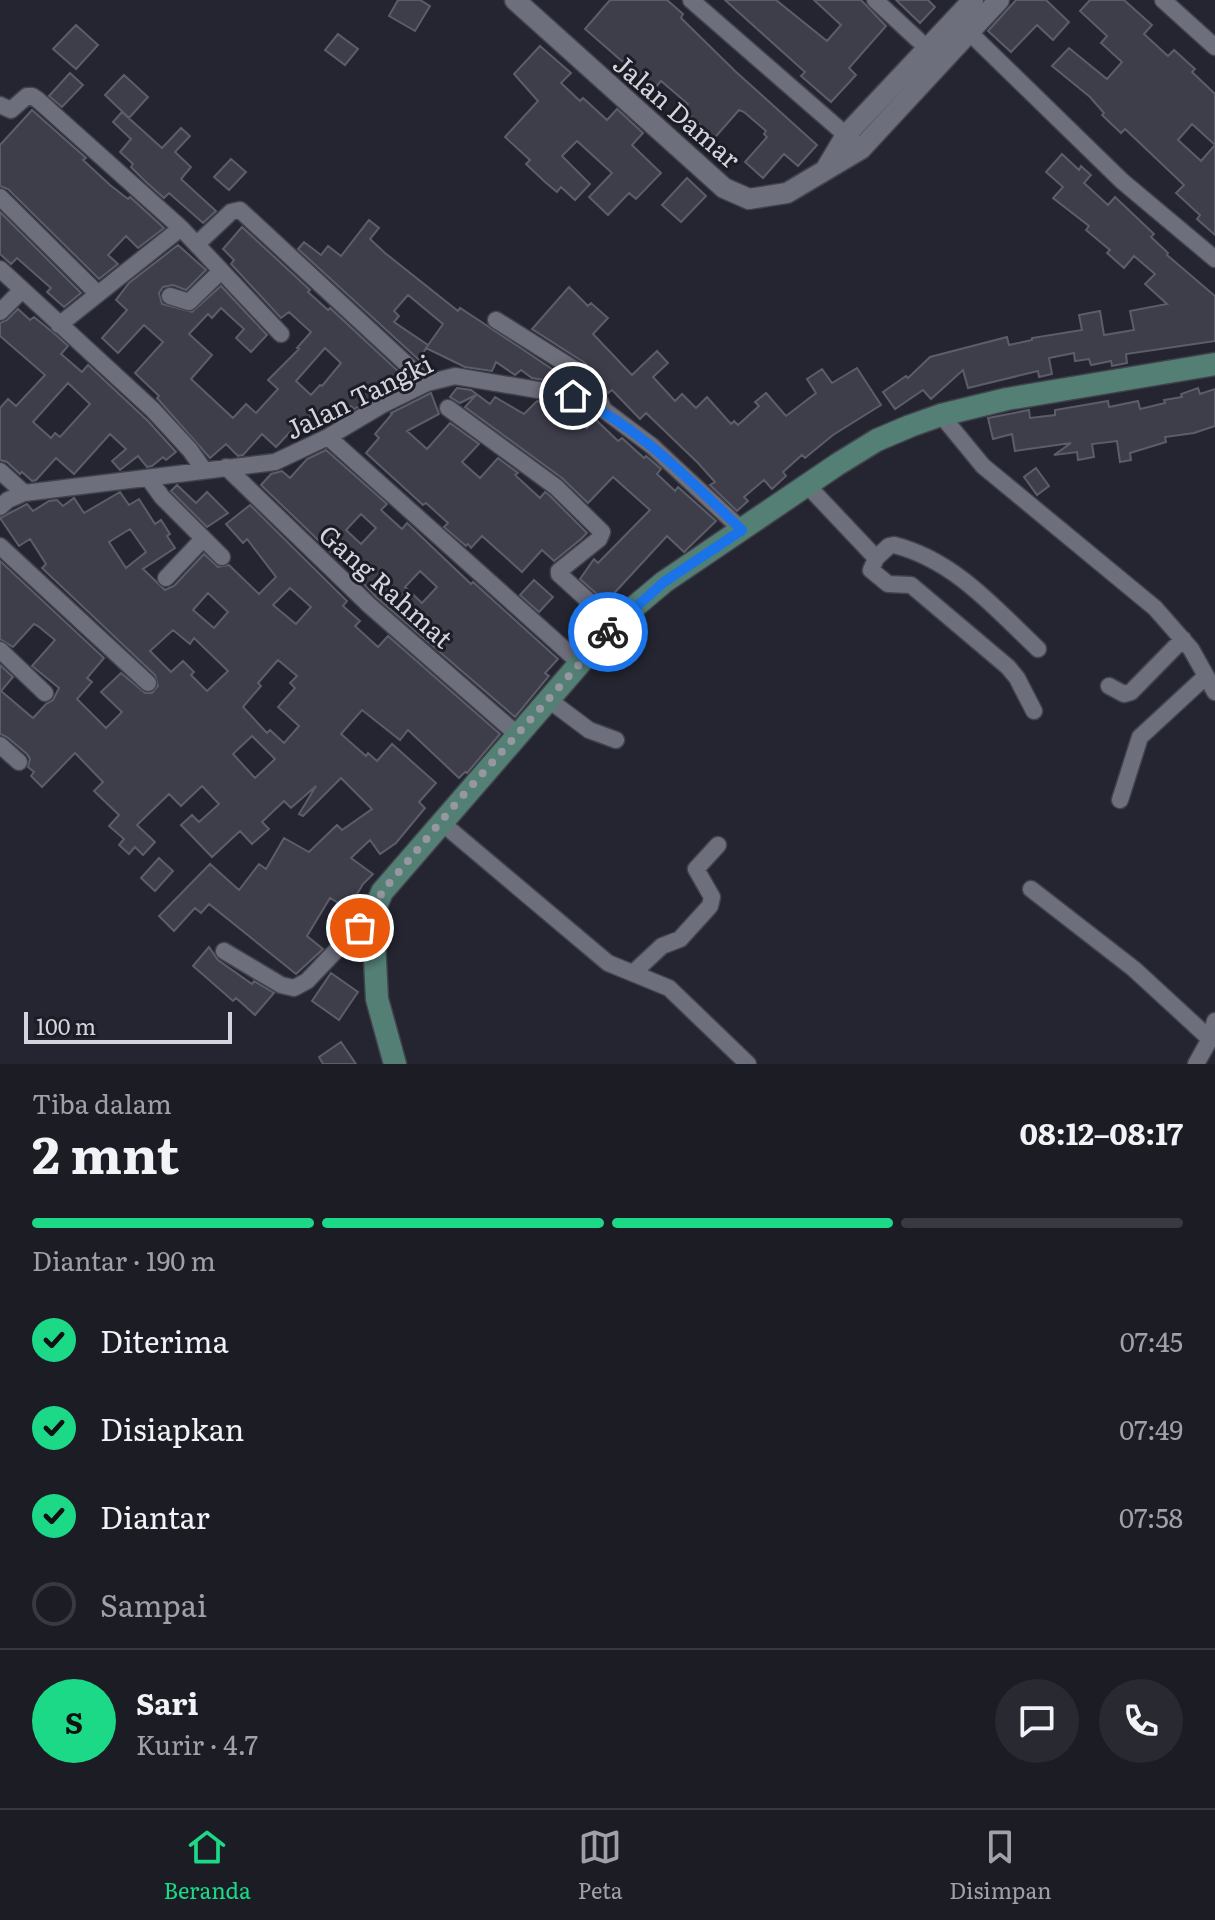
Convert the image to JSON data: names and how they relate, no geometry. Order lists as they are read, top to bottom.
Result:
{
  "streets": {
    "street": ["Jalan Damar", "Jalan Tangki", "Gang Rahmat"]
  },
  "crossings": [
    ["Jalan Tangki", "Gang Rahmat"]
  ],
  "scale_bar": "100 m",
  "page": {
    "scale": "100 m",
    "heading": ["2 mnt", "Tiba dalam", "08:12–08:17"],
    "panel": ["Sari", "Kurir · 4.7"],
    "bar": "Diantar · 190 m",
    "list": [
      ["Diterima", "07:45"],
      ["Disiapkan", "07:49"],
      ["Diantar", "07:58"],
      "Sampai"
    ],
    "round": "S",
    "tabs": ["Beranda", "Peta", "Disimpan"]
  }
}
